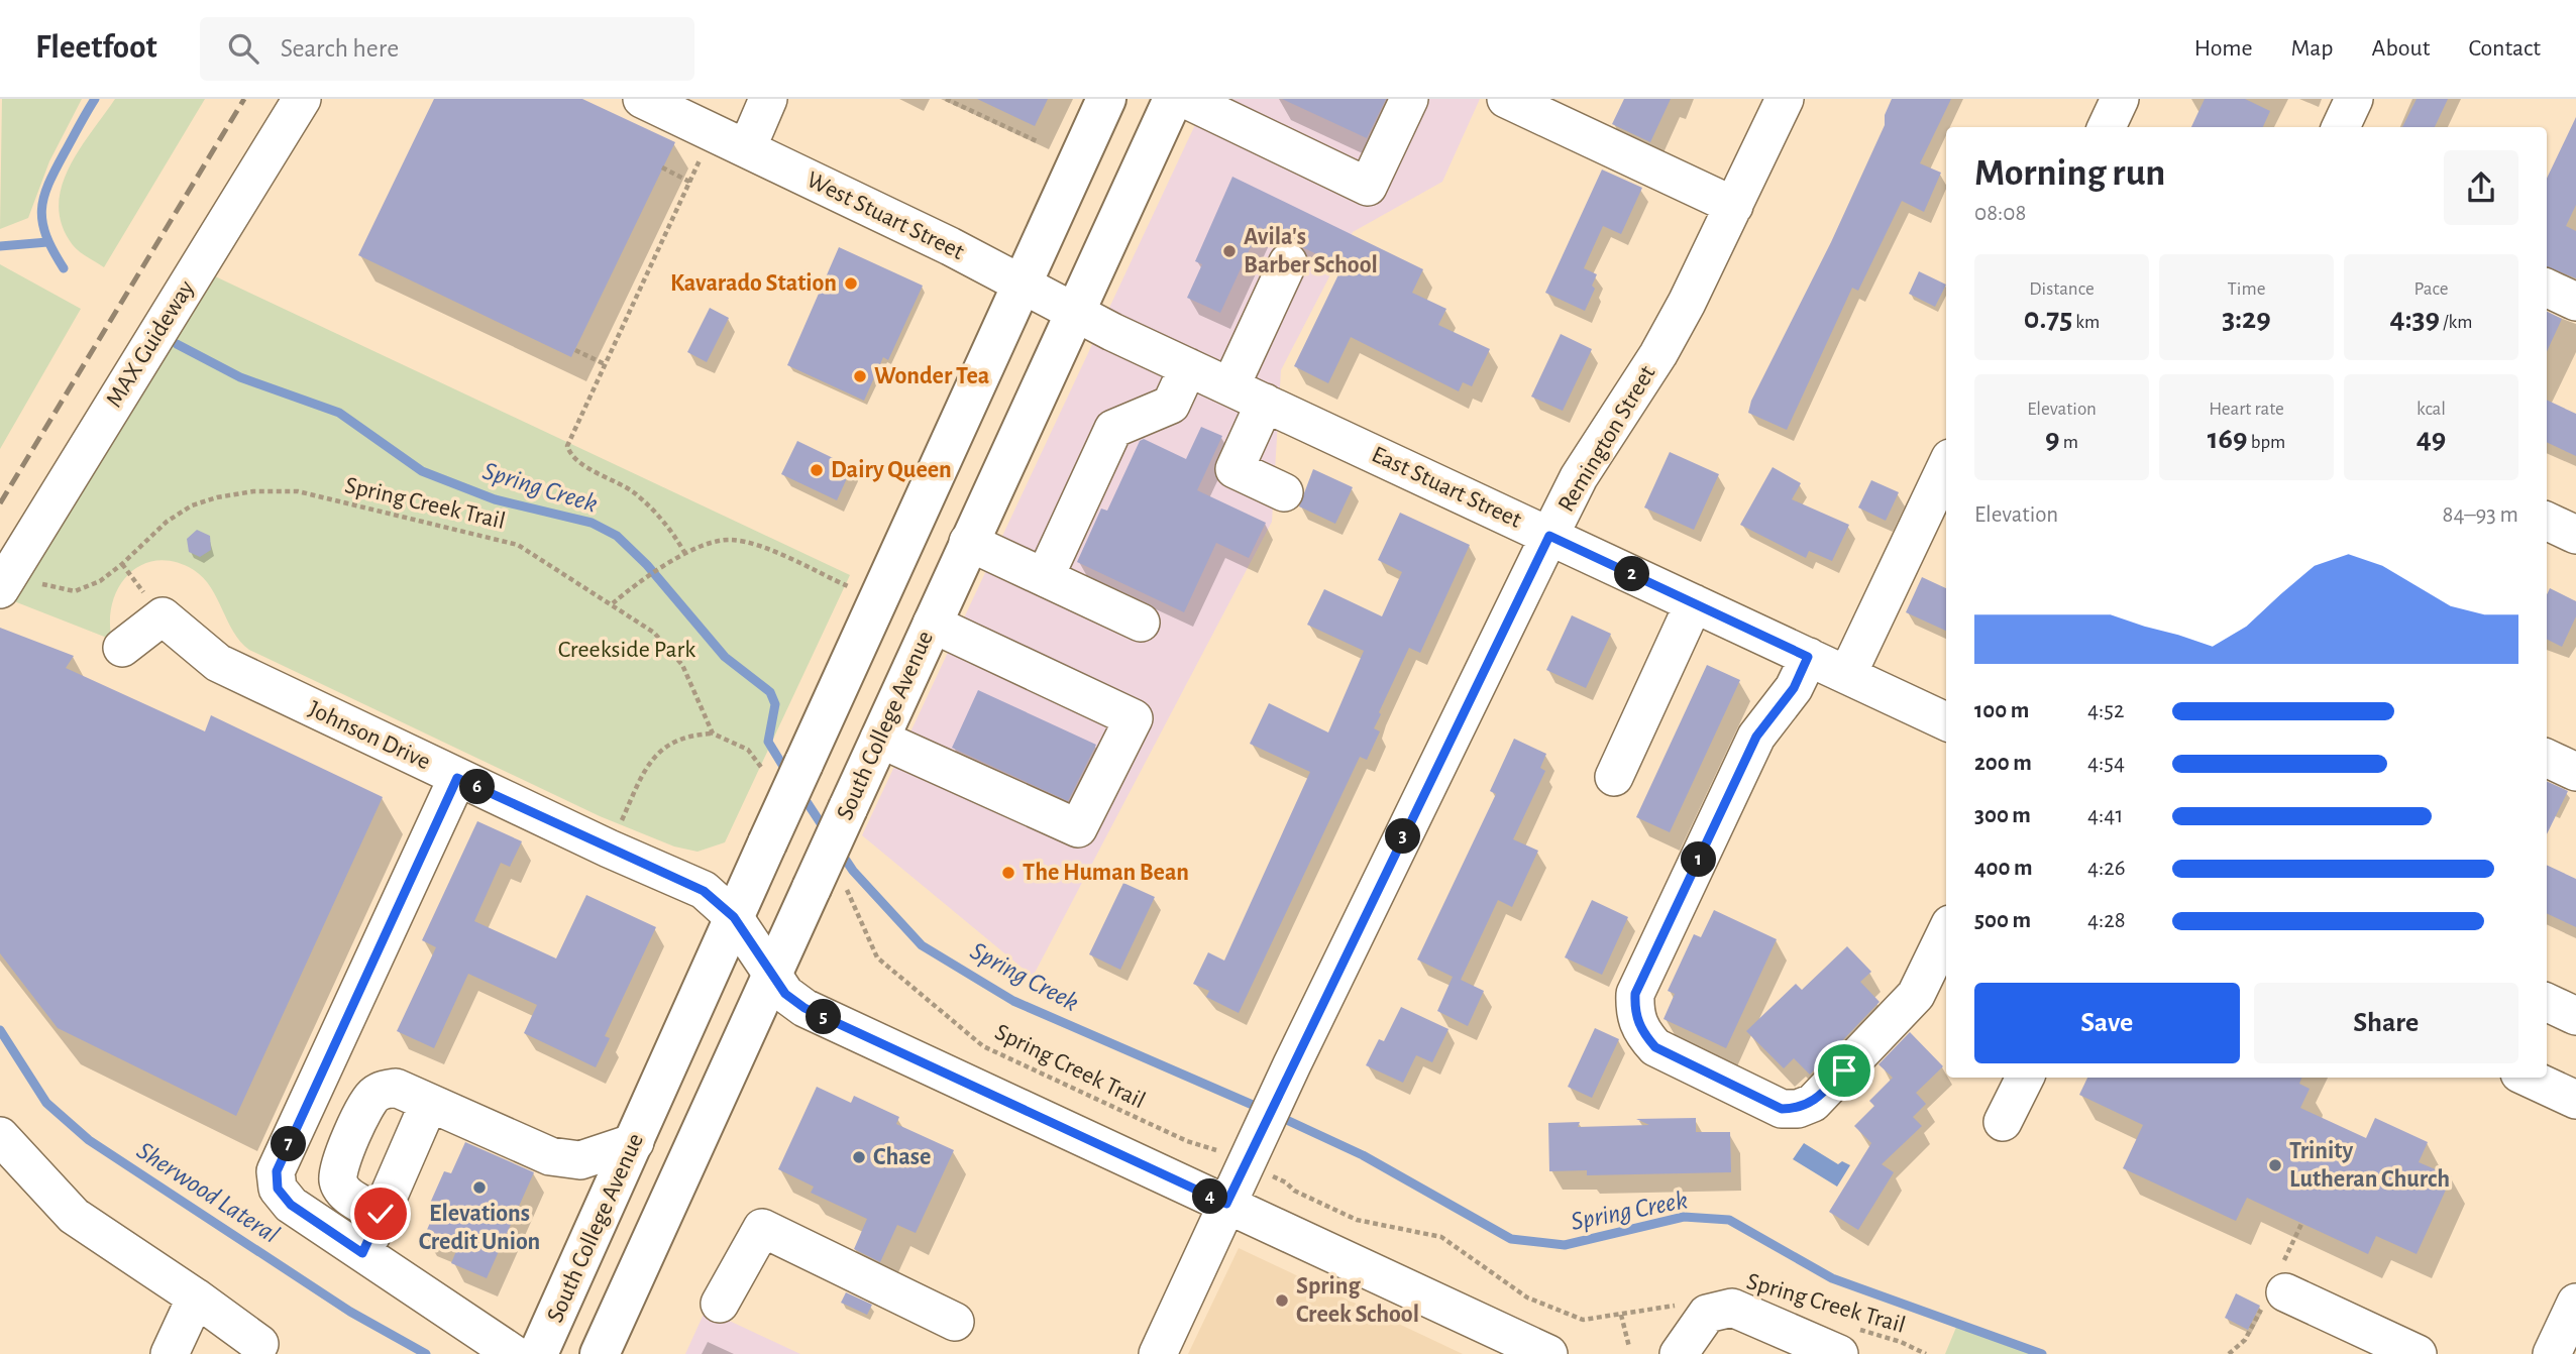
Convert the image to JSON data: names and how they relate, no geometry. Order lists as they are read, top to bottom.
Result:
{
  "streets": {
    "highway": ["South College Avenue"],
    "street": [
      "West Stuart Street",
      "MAX Guideway",
      "Remington Street",
      "East Stuart Street",
      "Johnson Drive"
    ],
    "path": ["Spring Creek Trail"]
  },
  "crossings": [
    ["West Stuart Street", "East Stuart Street"],
    ["West Stuart Street", "South College Avenue"],
    ["Remington Street", "East Stuart Street"],
    ["Remington Street", "Johnson Drive"],
    ["East Stuart Street", "South College Avenue"],
    ["Spring Creek Trail", "South College Avenue"],
    ["South College Avenue", "Johnson Drive"]
  ],
  "water": ["Spring Creek", "Sherwood Lateral"],
  "parks": ["Creekside Park"],
  "places": [
    "Avila's Barber School",
    "Kavarado Station",
    "Wonder Tea",
    "Dairy Queen",
    "The Human Bean",
    "Chase",
    "Trinity Lutheran Church",
    "Elevations Credit Union",
    "Spring Creek School"
  ],
  "page": {
    "header": "Fleetfoot",
    "search": "Search here",
    "nav": [
      "Home",
      "Map",
      "About",
      "Contact"
    ],
    "heading": ["Morning run", "08:08"],
    "stats": [
      ["Distance", "0.75 km"],
      ["Time", "3:29"],
      ["Pace", "4:39 /km"],
      ["Elevation", "9 m"],
      ["Heart rate", "169 bpm"],
      ["kcal", "49"]
    ],
    "chart": ["Elevation", "84–93 m"],
    "pins": [
      "2",
      "6",
      "3",
      "1",
      "5",
      "7",
      "4"
    ],
    "list": [
      {
        "name": "100 m",
        "note": "4:52"
      },
      {
        "name": "200 m",
        "note": "4:54"
      },
      {
        "name": "300 m",
        "note": "4:41"
      },
      {
        "name": "400 m",
        "note": "4:26"
      },
      {
        "name": "500 m",
        "note": "4:28"
      }
    ],
    "buttons": ["Save", "Share"]
  }
}
